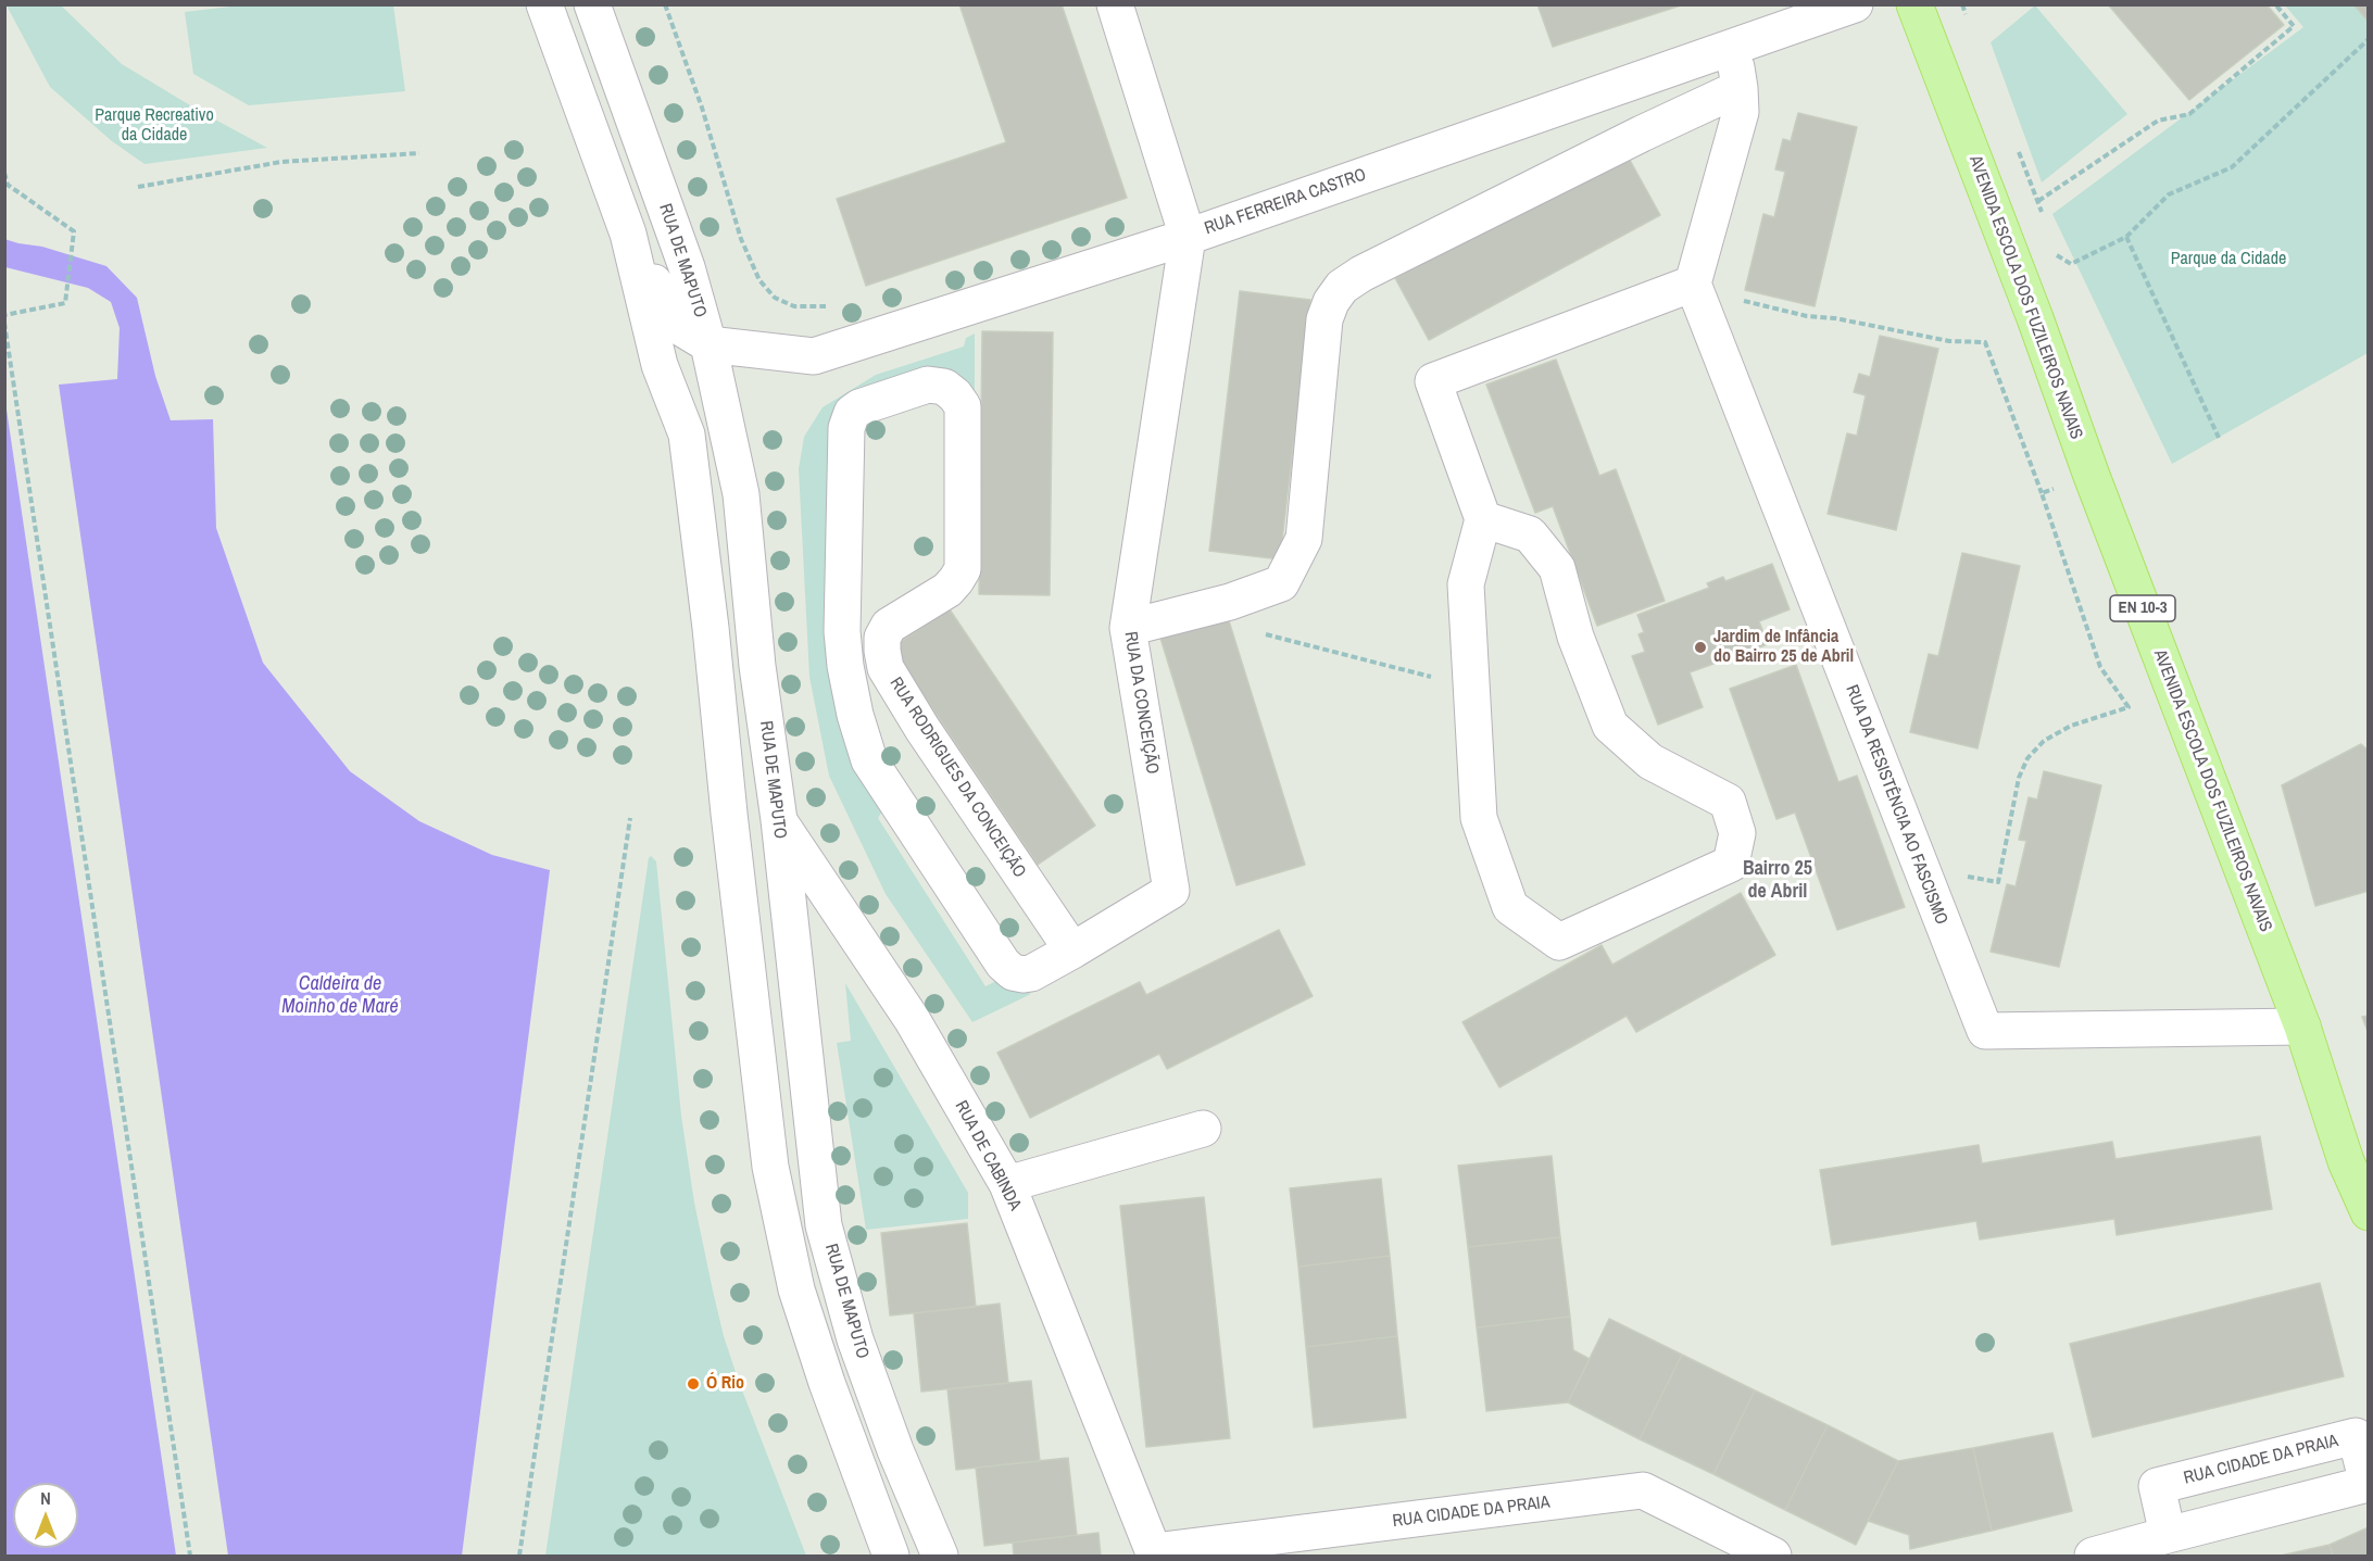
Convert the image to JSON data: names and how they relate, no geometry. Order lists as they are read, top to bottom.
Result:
{
  "streets": {
    "main road": ["AVENIDA ESCOLA DOS FUZILEIROS NAVAIS", "EN 10-3"],
    "street": [
      "RUA FERREIRA CASTRO",
      "RUA DE MAPUTO",
      "RUA DA CONCEIÇÃO",
      "RUA RODRIGUES DA CONCEIÇÃO",
      "RUA DA RESISTÊNCIA AO FASCISMO",
      "RUA DE CABINDA",
      "RUA CIDADE DA PRAIA"
    ]
  },
  "crossings": [
    ["RUA FERREIRA CASTRO", "RUA DE MAPUTO"],
    ["RUA FERREIRA CASTRO", "RUA DA CONCEIÇÃO"],
    ["RUA DE MAPUTO", "RUA DE CABINDA"],
    ["AVENIDA ESCOLA DOS FUZILEIROS NAVAIS", "RUA DA RESISTÊNCIA AO FASCISMO"],
    ["RUA DA CONCEIÇÃO", "RUA RODRIGUES DA CONCEIÇÃO"],
    ["RUA DE CABINDA", "RUA CIDADE DA PRAIA"]
  ],
  "districts": ["Bairro 25 de Abril"],
  "water": ["Caldeira de Moinho de Maré"],
  "parks": ["Parque Recreativo da Cidade", "Parque da Cidade"],
  "places": ["Jardim de Infância do Bairro 25 de Abril", "Ó Rio"],
  "north": "top"
}
